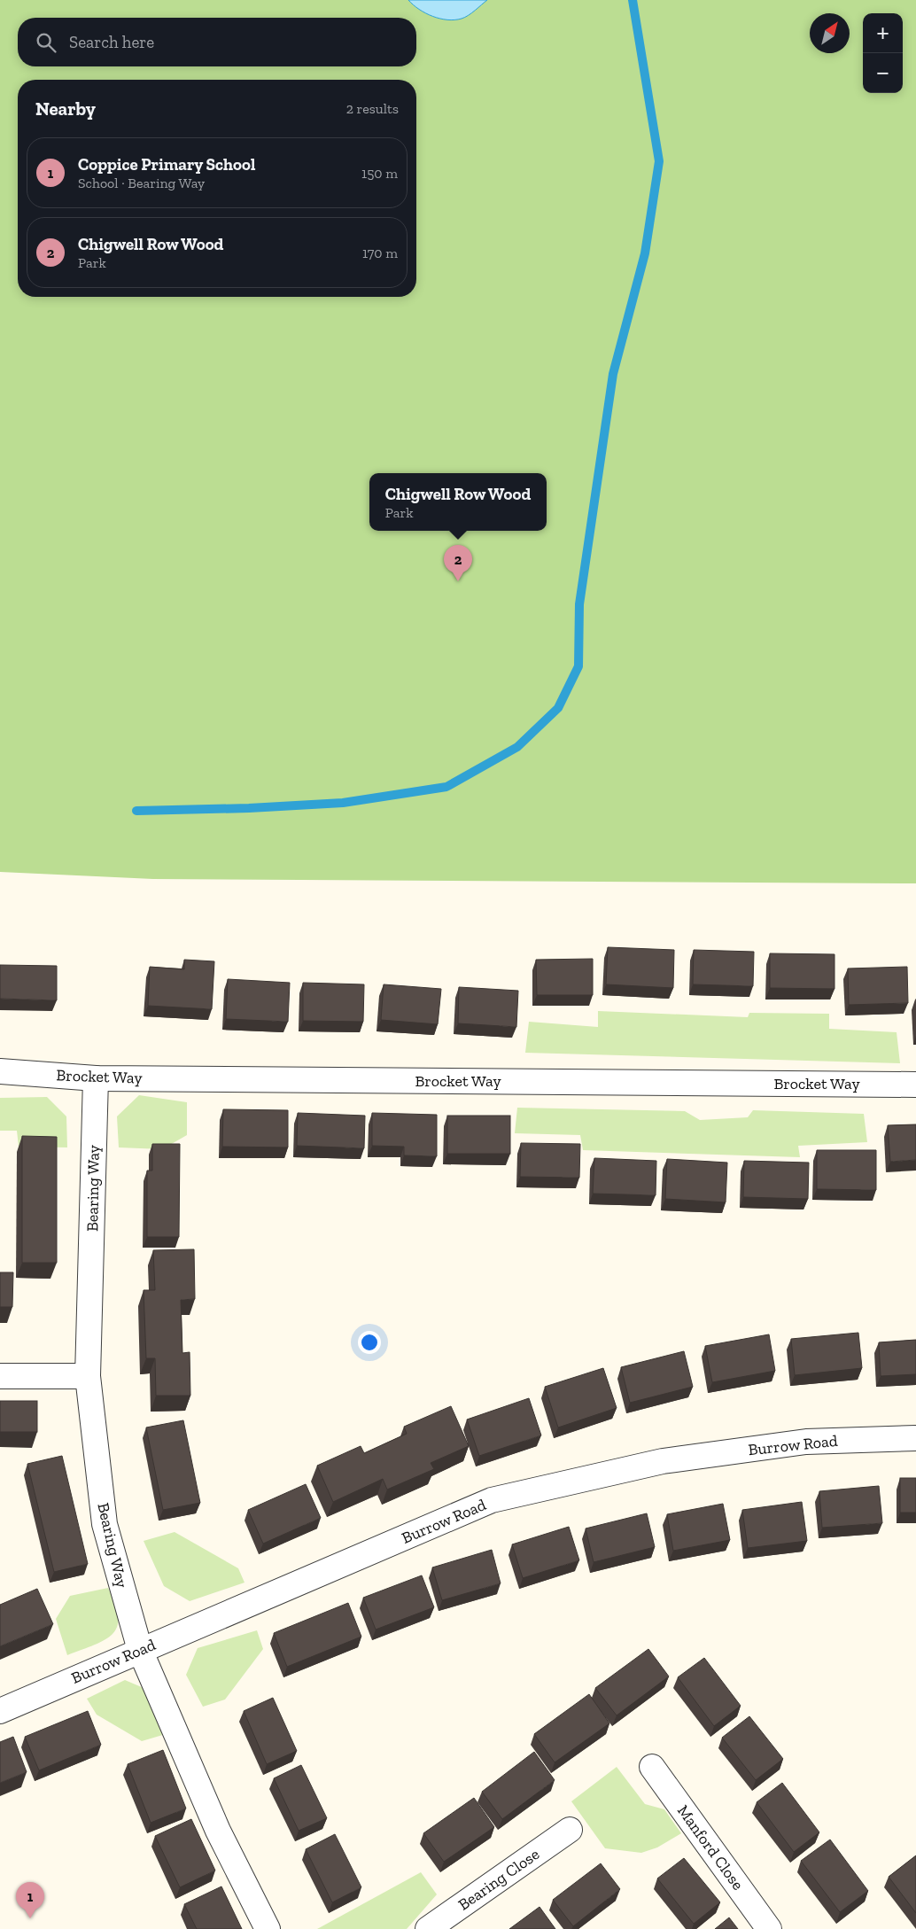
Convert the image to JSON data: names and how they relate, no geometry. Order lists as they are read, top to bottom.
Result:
{
  "streets": {
    "street": [
      "Brocket Way",
      "Bearing Way",
      "Burrow Road",
      "Manford Close",
      "Bearing Close"
    ]
  },
  "crossings": [
    ["Brocket Way", "Bearing Way"],
    ["Bearing Way", "Burrow Road"]
  ],
  "north": "top right",
  "page": {
    "map_buttons": ["+", "−"],
    "search": "Search here",
    "heading": ["Nearby", "2 results"],
    "list": [
      {
        "mark": "1",
        "name": "Coppice Primary School",
        "note": "School · Bearing Way",
        "value": "150 m"
      },
      {
        "mark": "2",
        "name": "Chigwell Row Wood",
        "note": "Park",
        "value": "170 m"
      }
    ],
    "popup": ["Chigwell Row Wood", "Park"],
    "pins": ["2", "1"]
  }
}
